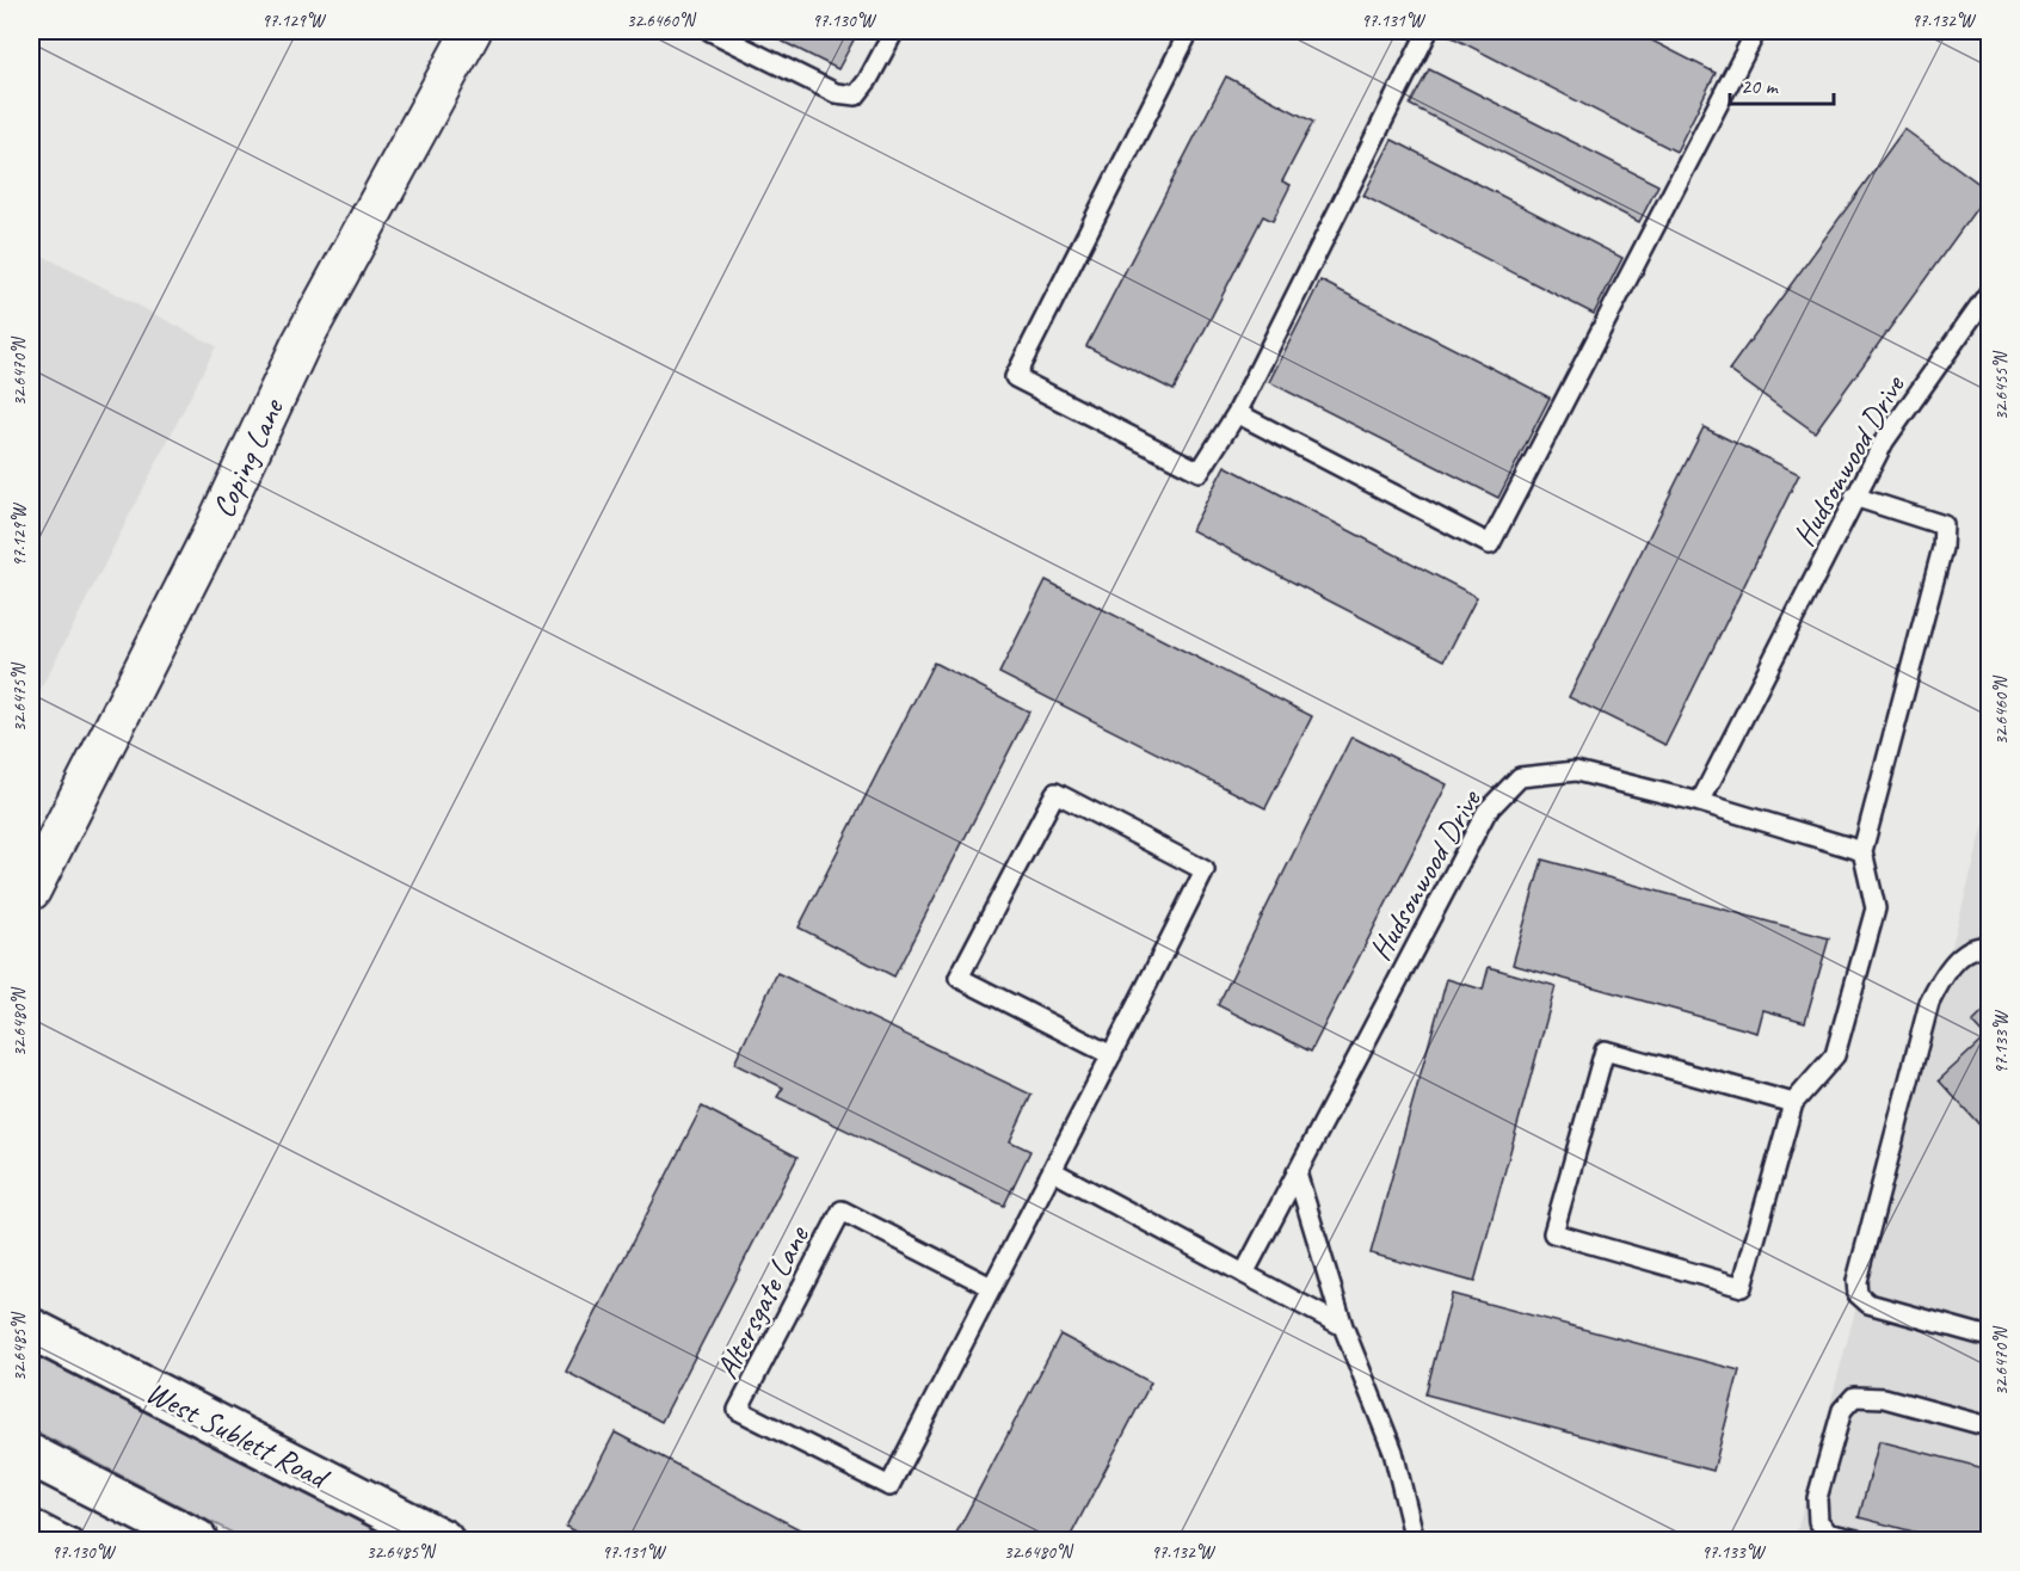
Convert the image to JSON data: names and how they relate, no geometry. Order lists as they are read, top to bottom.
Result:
{
  "streets": {
    "main road": ["West Sublett Road"],
    "street": ["Coping Lane"],
    "lane": ["Hudsonwood Drive", "Altersgate Lane"]
  },
  "scale_bar": "20 m",
  "coordinates": [
    "97.129°W",
    "32.6460°N",
    "97.130°W",
    "97.131°W",
    "97.132°W",
    "32.6470°N",
    "32.6455°N",
    "32.6475°N",
    "32.6480°N",
    "97.133°W",
    "32.6485°N"
  ]
}
